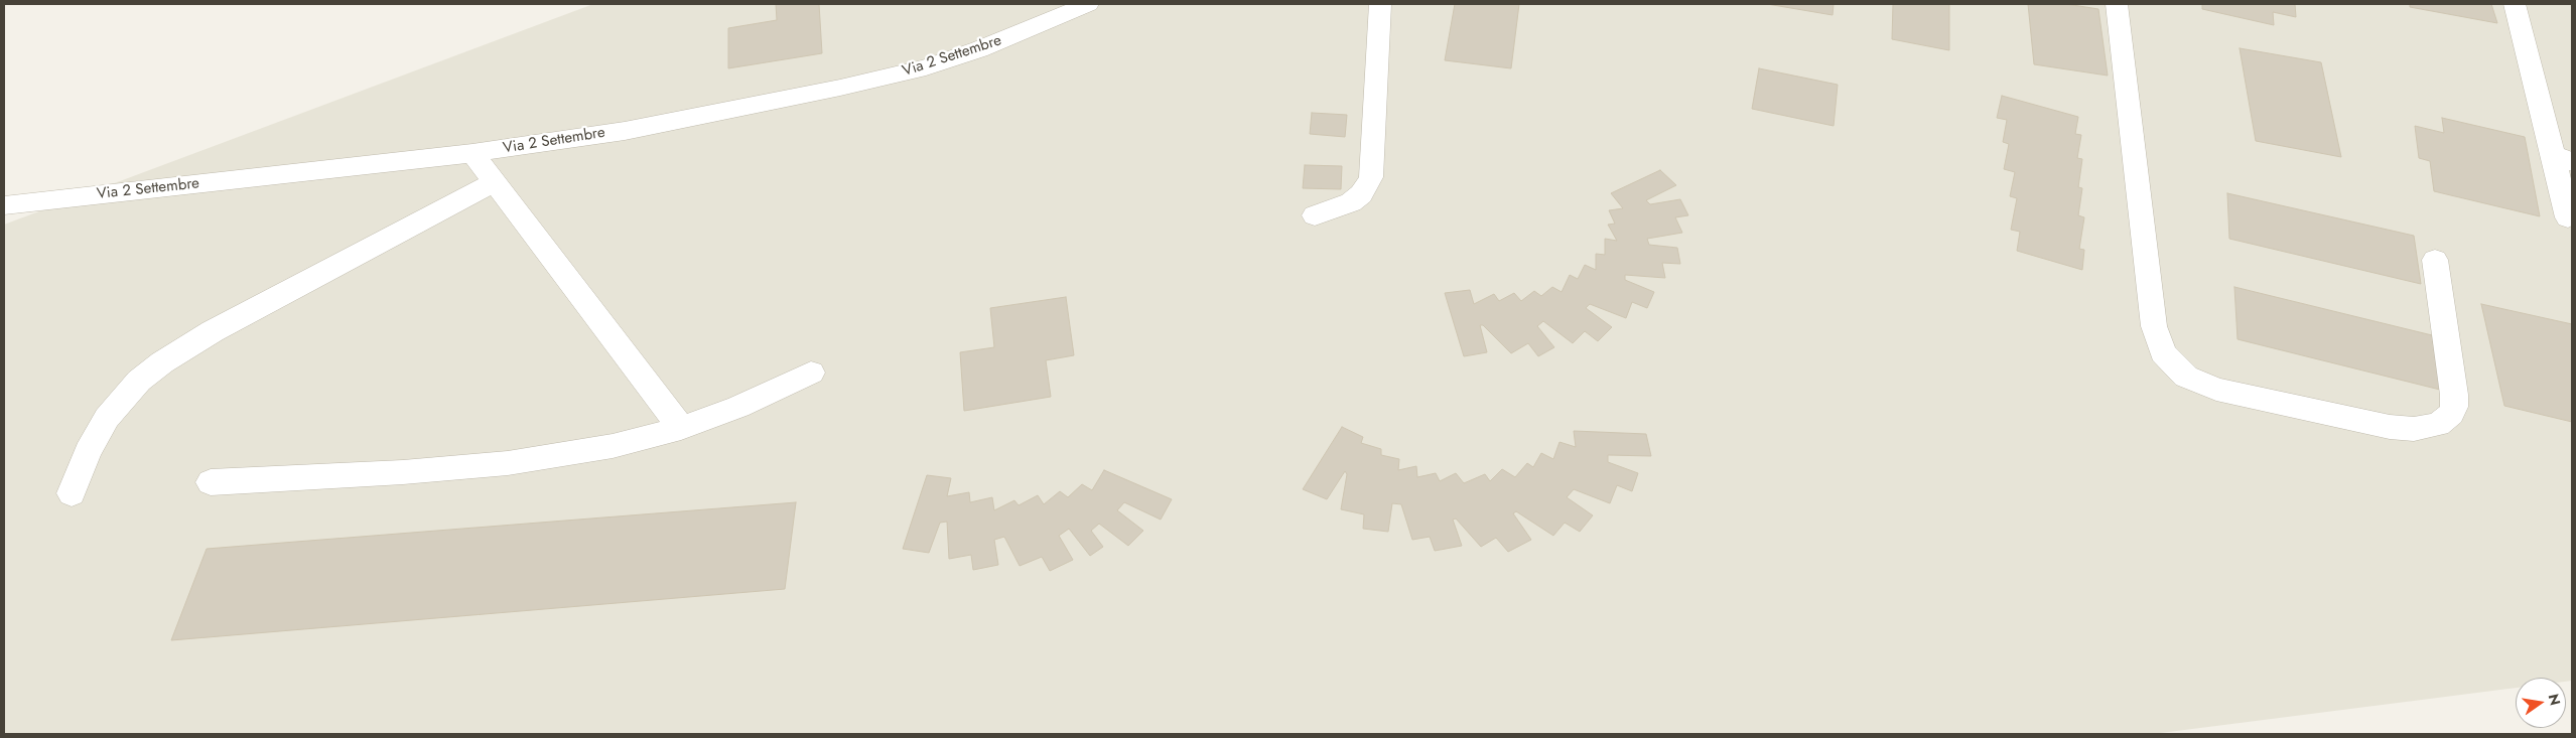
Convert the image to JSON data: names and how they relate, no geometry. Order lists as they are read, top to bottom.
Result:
{
  "streets": {
    "street": ["Via 2 Settembre"]
  },
  "north": "right"
}
